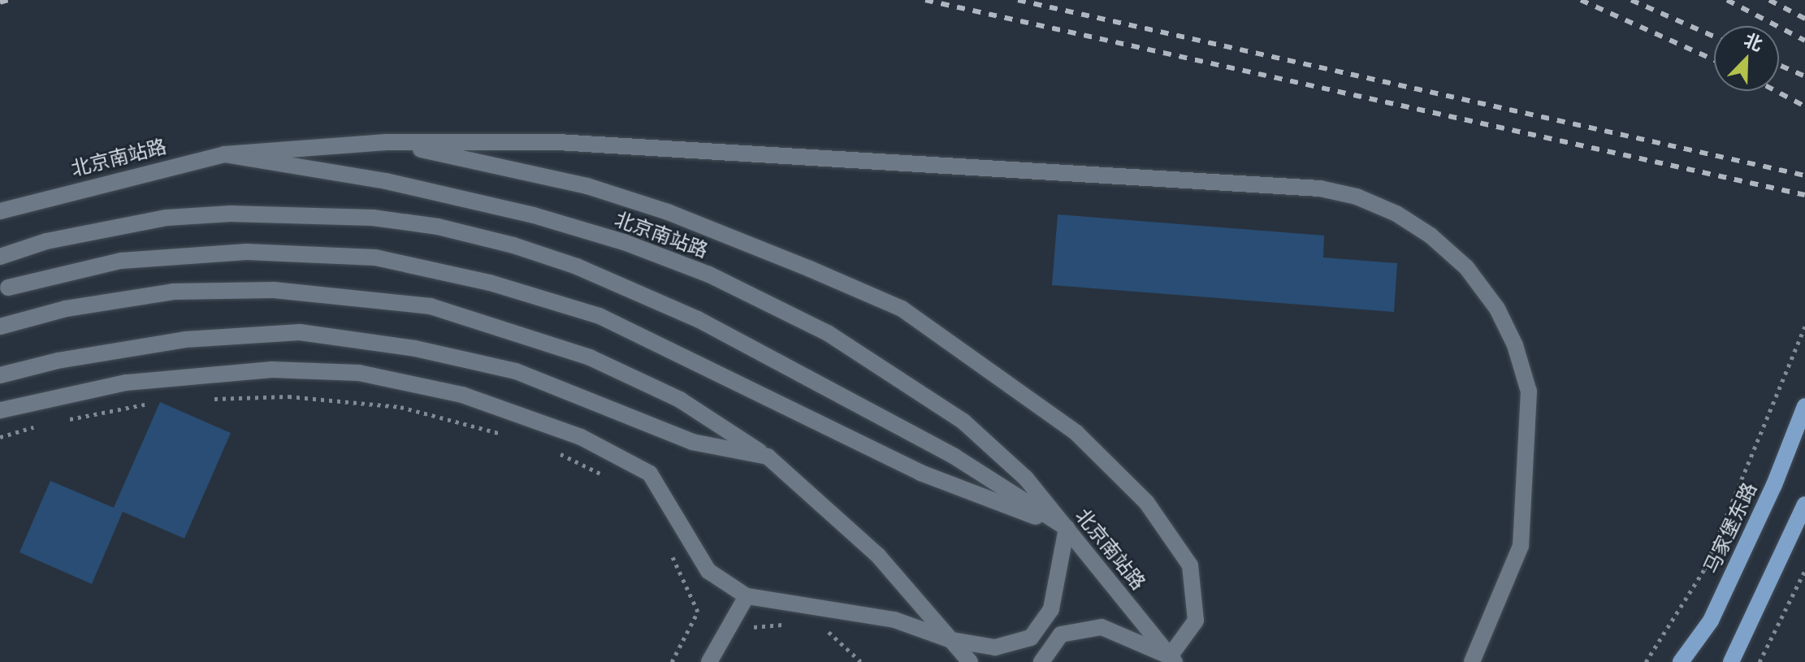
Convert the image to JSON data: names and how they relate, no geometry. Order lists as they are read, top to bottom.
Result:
{
  "streets": {
    "main road": ["马家堡东路"],
    "street": ["北京南站路"]
  },
  "north": "top right"
}
